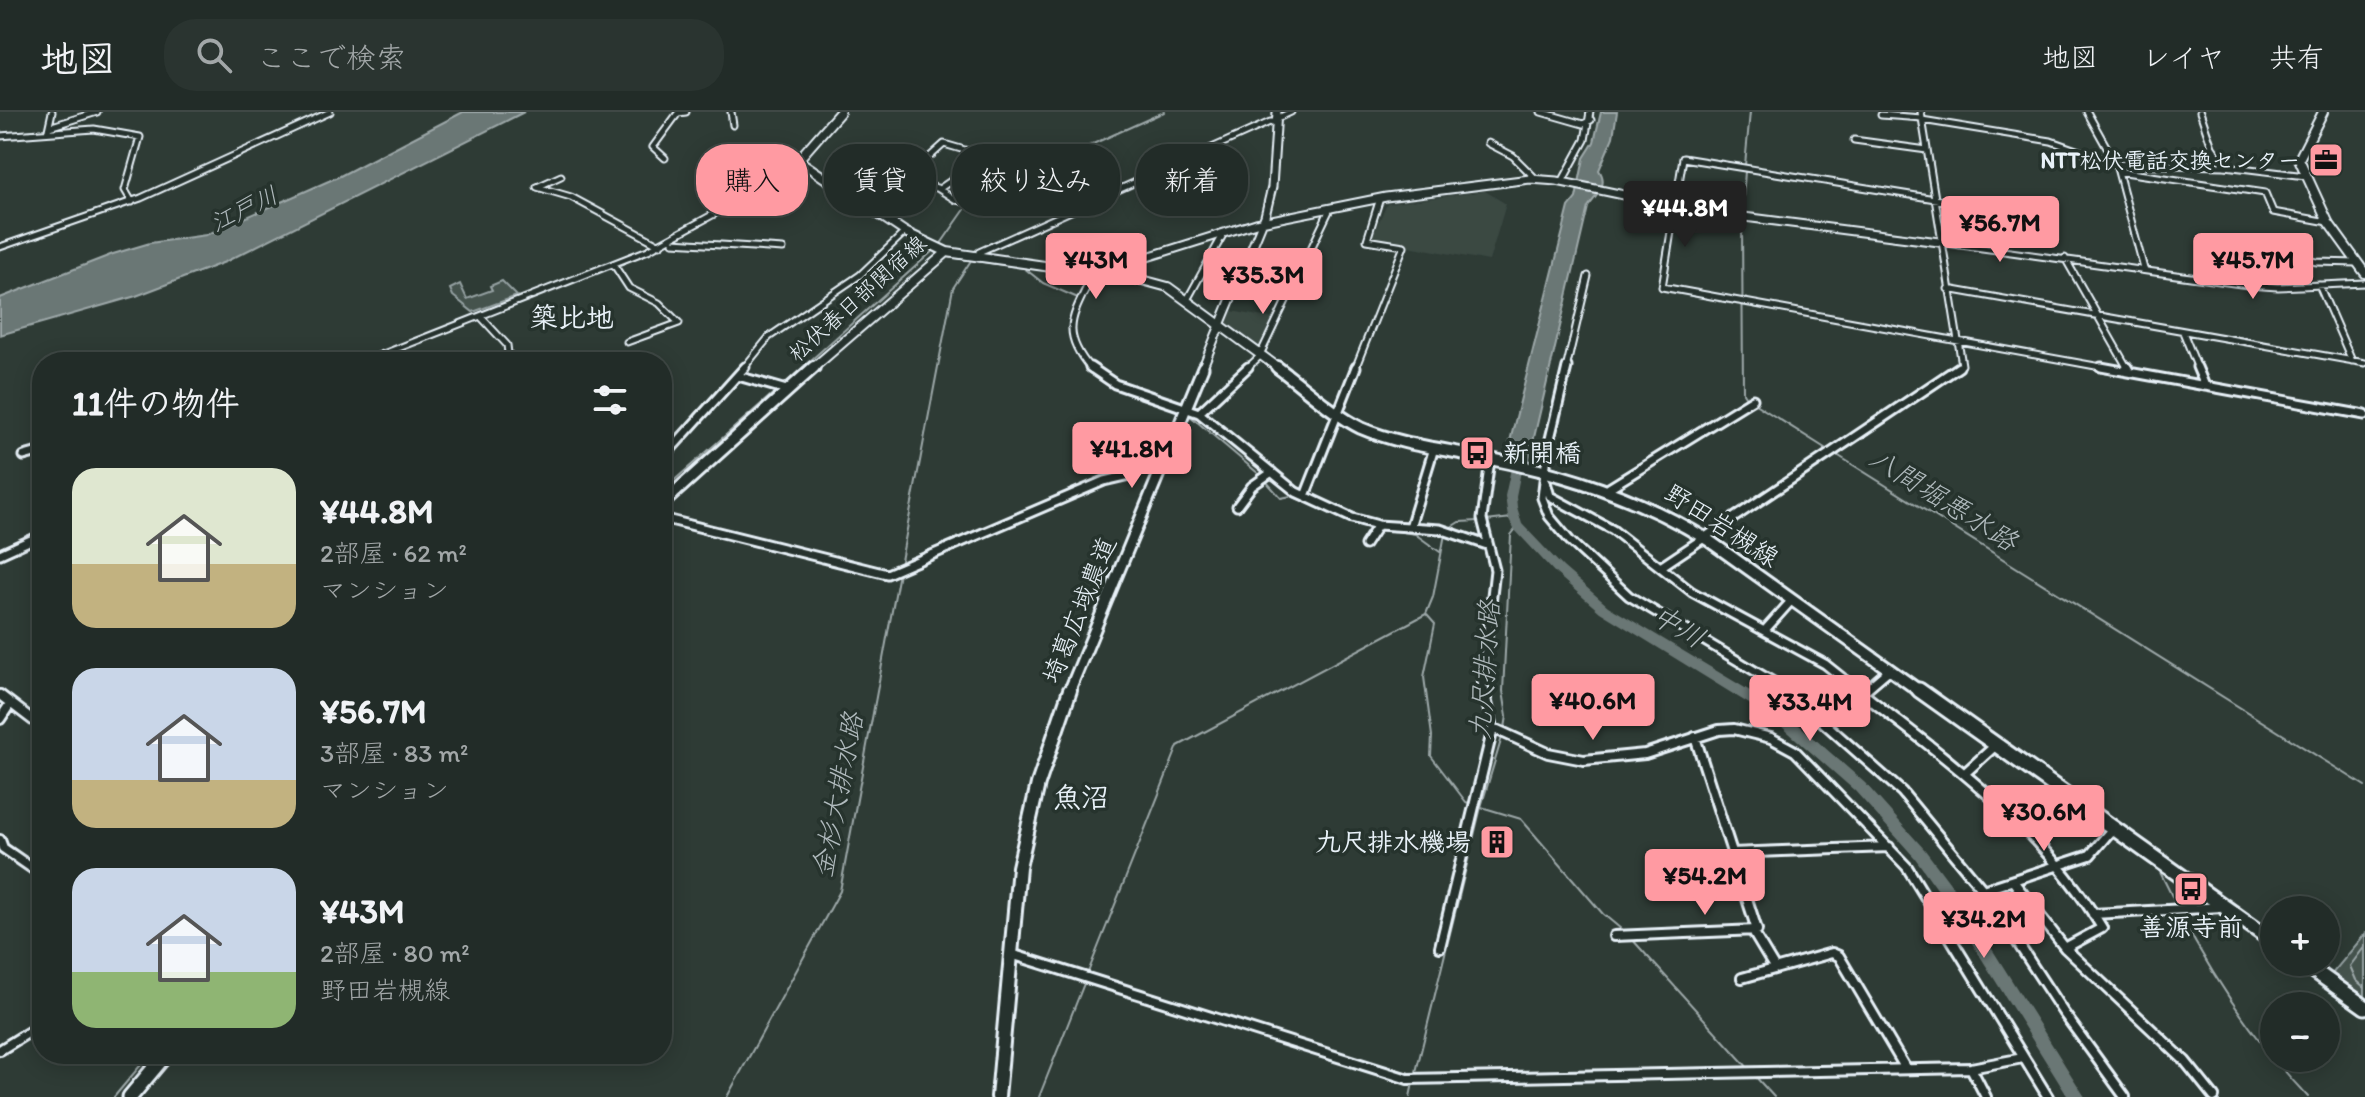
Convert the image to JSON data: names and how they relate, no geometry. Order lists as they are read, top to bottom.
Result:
{
  "streets": {
    "main road": ["松伏春日部関宿線", "野田岩槻線"],
    "street": ["埼葛広域農道"]
  },
  "crossings": [
    ["松伏春日部関宿線", "野田岩槻線"],
    ["野田岩槻線", "埼葛広域農道"]
  ],
  "districts": ["築比地", "魚沼"],
  "water": [
    "江戸川",
    "八間堀悪水路",
    "中川",
    "九尺排水路",
    "金杉大排水路"
  ],
  "places": {
    "office": ["NTT松伏電話交換センター"],
    "bus stop": ["新開橋", "善源寺前"],
    "building": ["九尺排水機場"]
  },
  "page": {
    "header": "地図",
    "search": "ここで検索",
    "nav": ["地図", "レイヤ", "共有"],
    "chip": [
      "購入",
      "賃貸",
      "絞り込み",
      "新着"
    ],
    "price": [
      "¥44.8M",
      "¥56.7M",
      "¥43M",
      "¥45.7M",
      "¥35.3M",
      "¥41.8M",
      "¥40.6M",
      "¥33.4M",
      "¥30.6M",
      "¥54.2M",
      "¥34.2M"
    ],
    "heading": "11件の物件",
    "list": [
      {
        "name": "¥44.8M",
        "note": "2部屋 · 62 m² · マンション"
      },
      {
        "name": "¥56.7M",
        "note": "3部屋 · 83 m² · マンション"
      },
      {
        "name": "¥43M",
        "note": "2部屋 · 80 m² · 野田岩槻線"
      }
    ],
    "map_buttons": ["+", "−"]
  }
}
